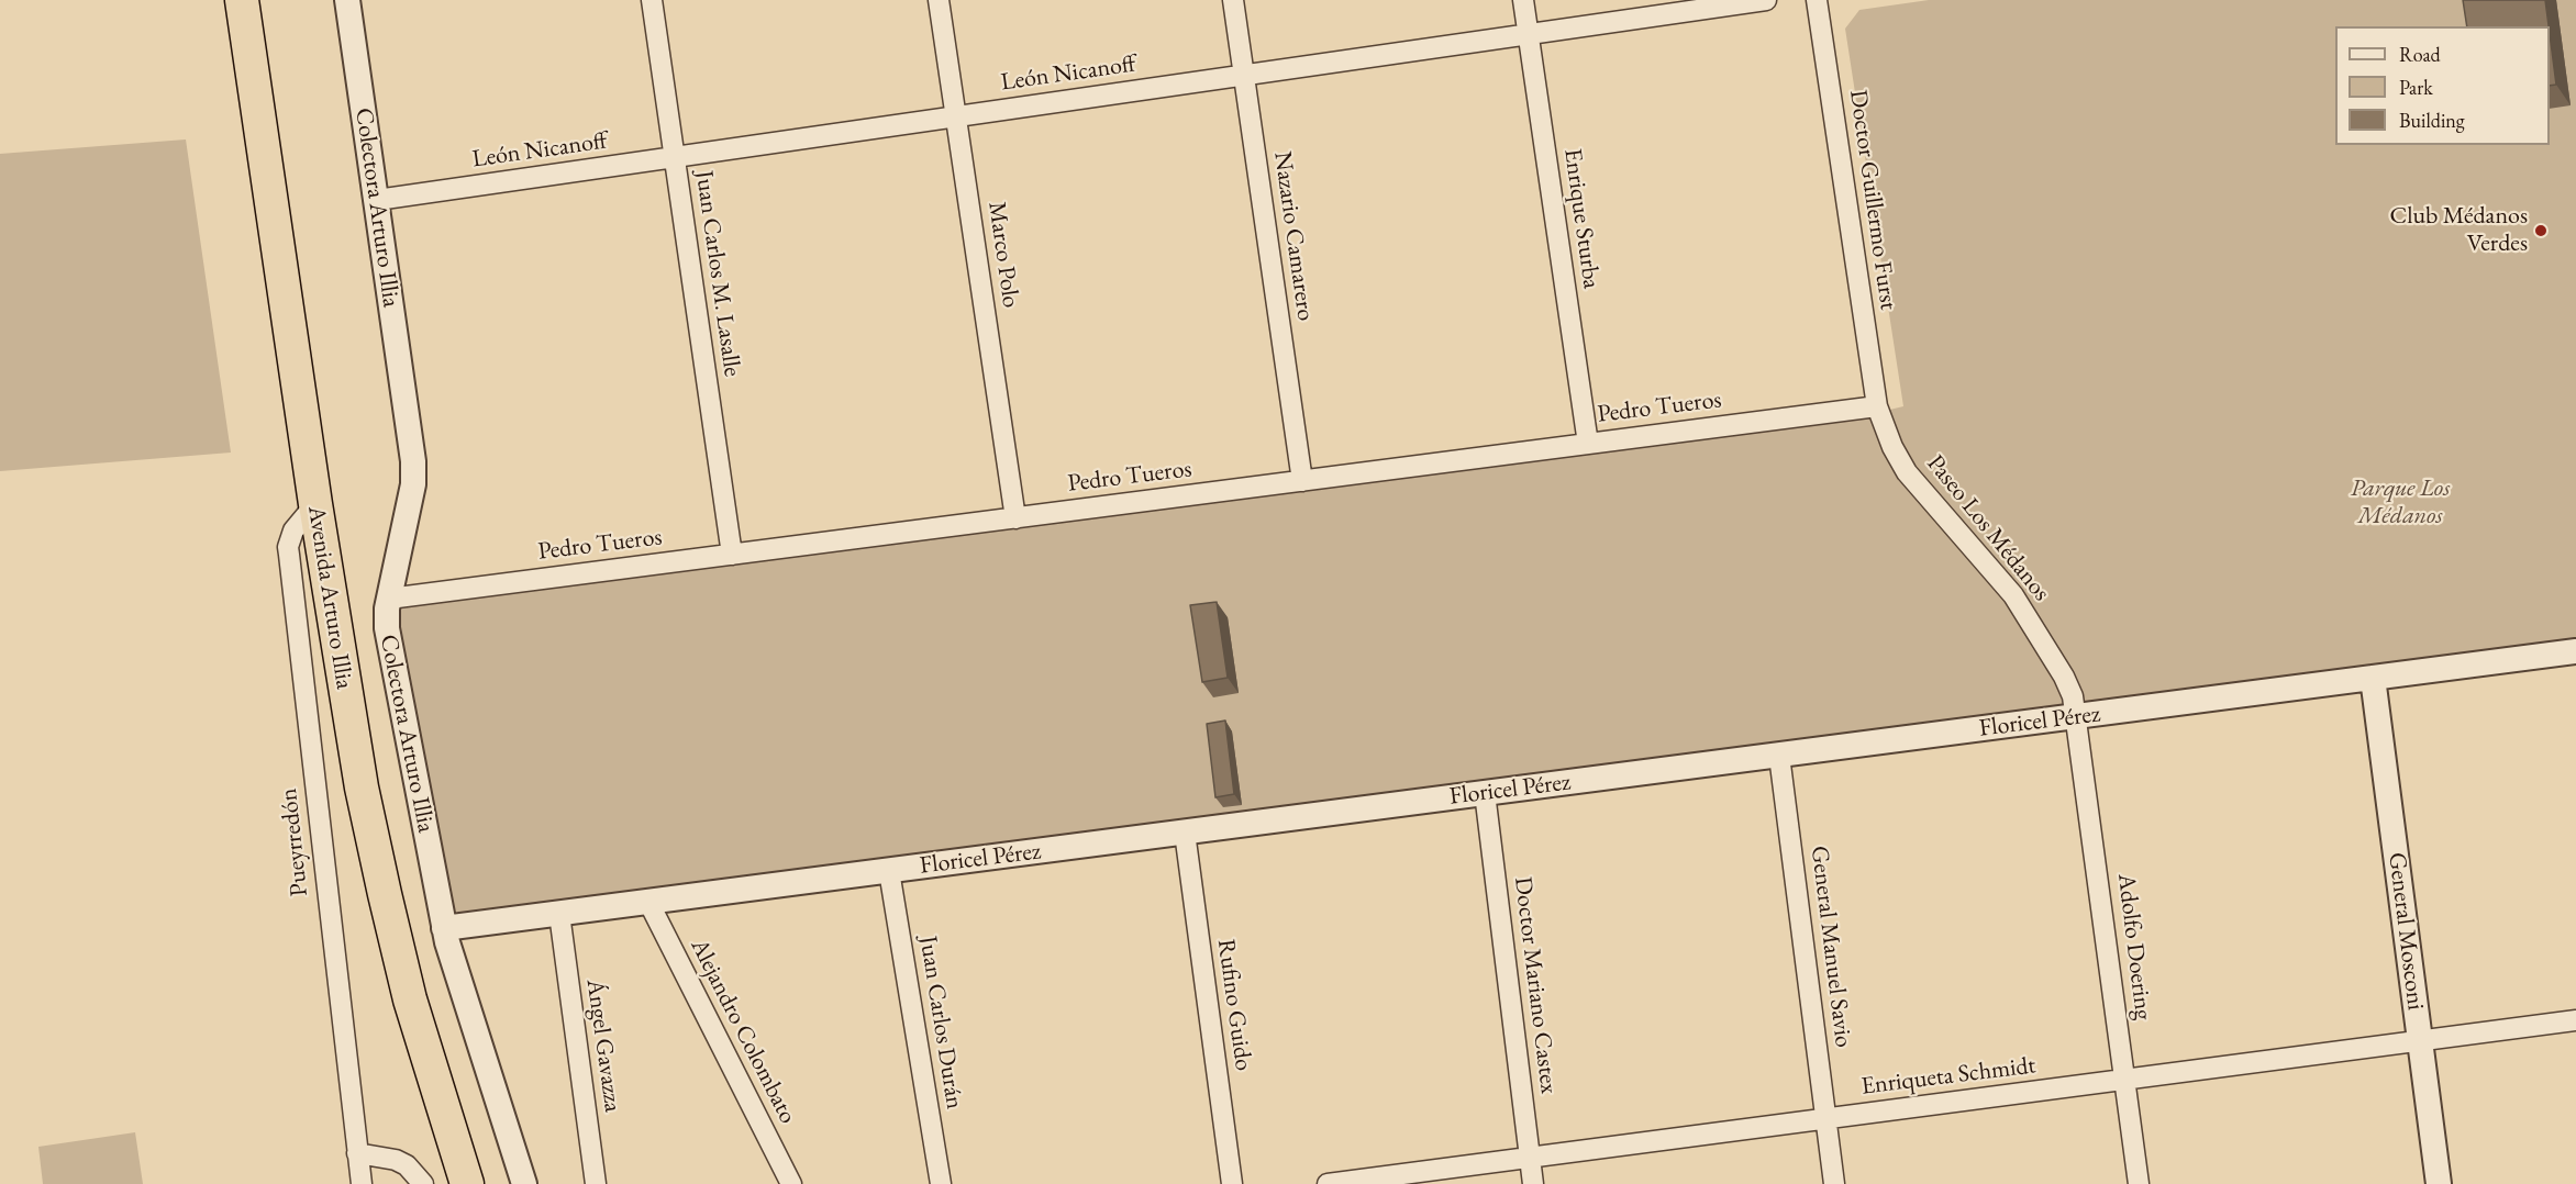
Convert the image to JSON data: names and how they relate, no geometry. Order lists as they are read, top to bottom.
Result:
{
  "streets": {
    "highway": ["Avenida Arturo Illia"],
    "street": [
      "León Nicanoff",
      "Doctor Guillermo Furst",
      "Colectora Arturo Illia",
      "Enrique Sturba",
      "Nazario Camarero",
      "Marco Polo",
      "Juan Carlos M. Lasalle",
      "Pedro Tueros",
      "Paseo Los Médanos",
      "Floricel Pérez",
      "Pueyrredón",
      "General Mosconi",
      "General Manuel Savio",
      "Adolfo Doering",
      "Doctor Mariano Castex",
      "Rufino Guido",
      "Juan Carlos Durán",
      "Alejandro Colombato",
      "Ángel Gavazza",
      "Enriqueta Schmidt"
    ]
  },
  "crossings": [
    ["León Nicanoff", "Colectora Arturo Illia"],
    ["León Nicanoff", "Enrique Sturba"],
    ["León Nicanoff", "Nazario Camarero"],
    ["León Nicanoff", "Marco Polo"],
    ["León Nicanoff", "Juan Carlos M. Lasalle"],
    ["Doctor Guillermo Furst", "Pedro Tueros"],
    ["Doctor Guillermo Furst", "Paseo Los Médanos"],
    ["Colectora Arturo Illia", "Pedro Tueros"],
    ["Colectora Arturo Illia", "Floricel Pérez"],
    ["Enrique Sturba", "Pedro Tueros"],
    ["Nazario Camarero", "Pedro Tueros"],
    ["Marco Polo", "Pedro Tueros"],
    ["Juan Carlos M. Lasalle", "Pedro Tueros"],
    ["Pedro Tueros", "Paseo Los Médanos"],
    ["Paseo Los Médanos", "Floricel Pérez"],
    ["Paseo Los Médanos", "Adolfo Doering"],
    ["Avenida Arturo Illia", "Pueyrredón"],
    ["Floricel Pérez", "General Mosconi"],
    ["Floricel Pérez", "General Manuel Savio"],
    ["Floricel Pérez", "Adolfo Doering"],
    ["Floricel Pérez", "Doctor Mariano Castex"],
    ["Floricel Pérez", "Rufino Guido"],
    ["Floricel Pérez", "Juan Carlos Durán"],
    ["Floricel Pérez", "Alejandro Colombato"],
    ["Floricel Pérez", "Ángel Gavazza"],
    ["General Mosconi", "Enriqueta Schmidt"],
    ["General Manuel Savio", "Enriqueta Schmidt"],
    ["Adolfo Doering", "Enriqueta Schmidt"],
    ["Doctor Mariano Castex", "Enriqueta Schmidt"]
  ],
  "parks": ["Parque Los Médanos"],
  "places": ["Club Médanos Verdes"],
  "legend": ["Road", "Park", "Building"]
}
